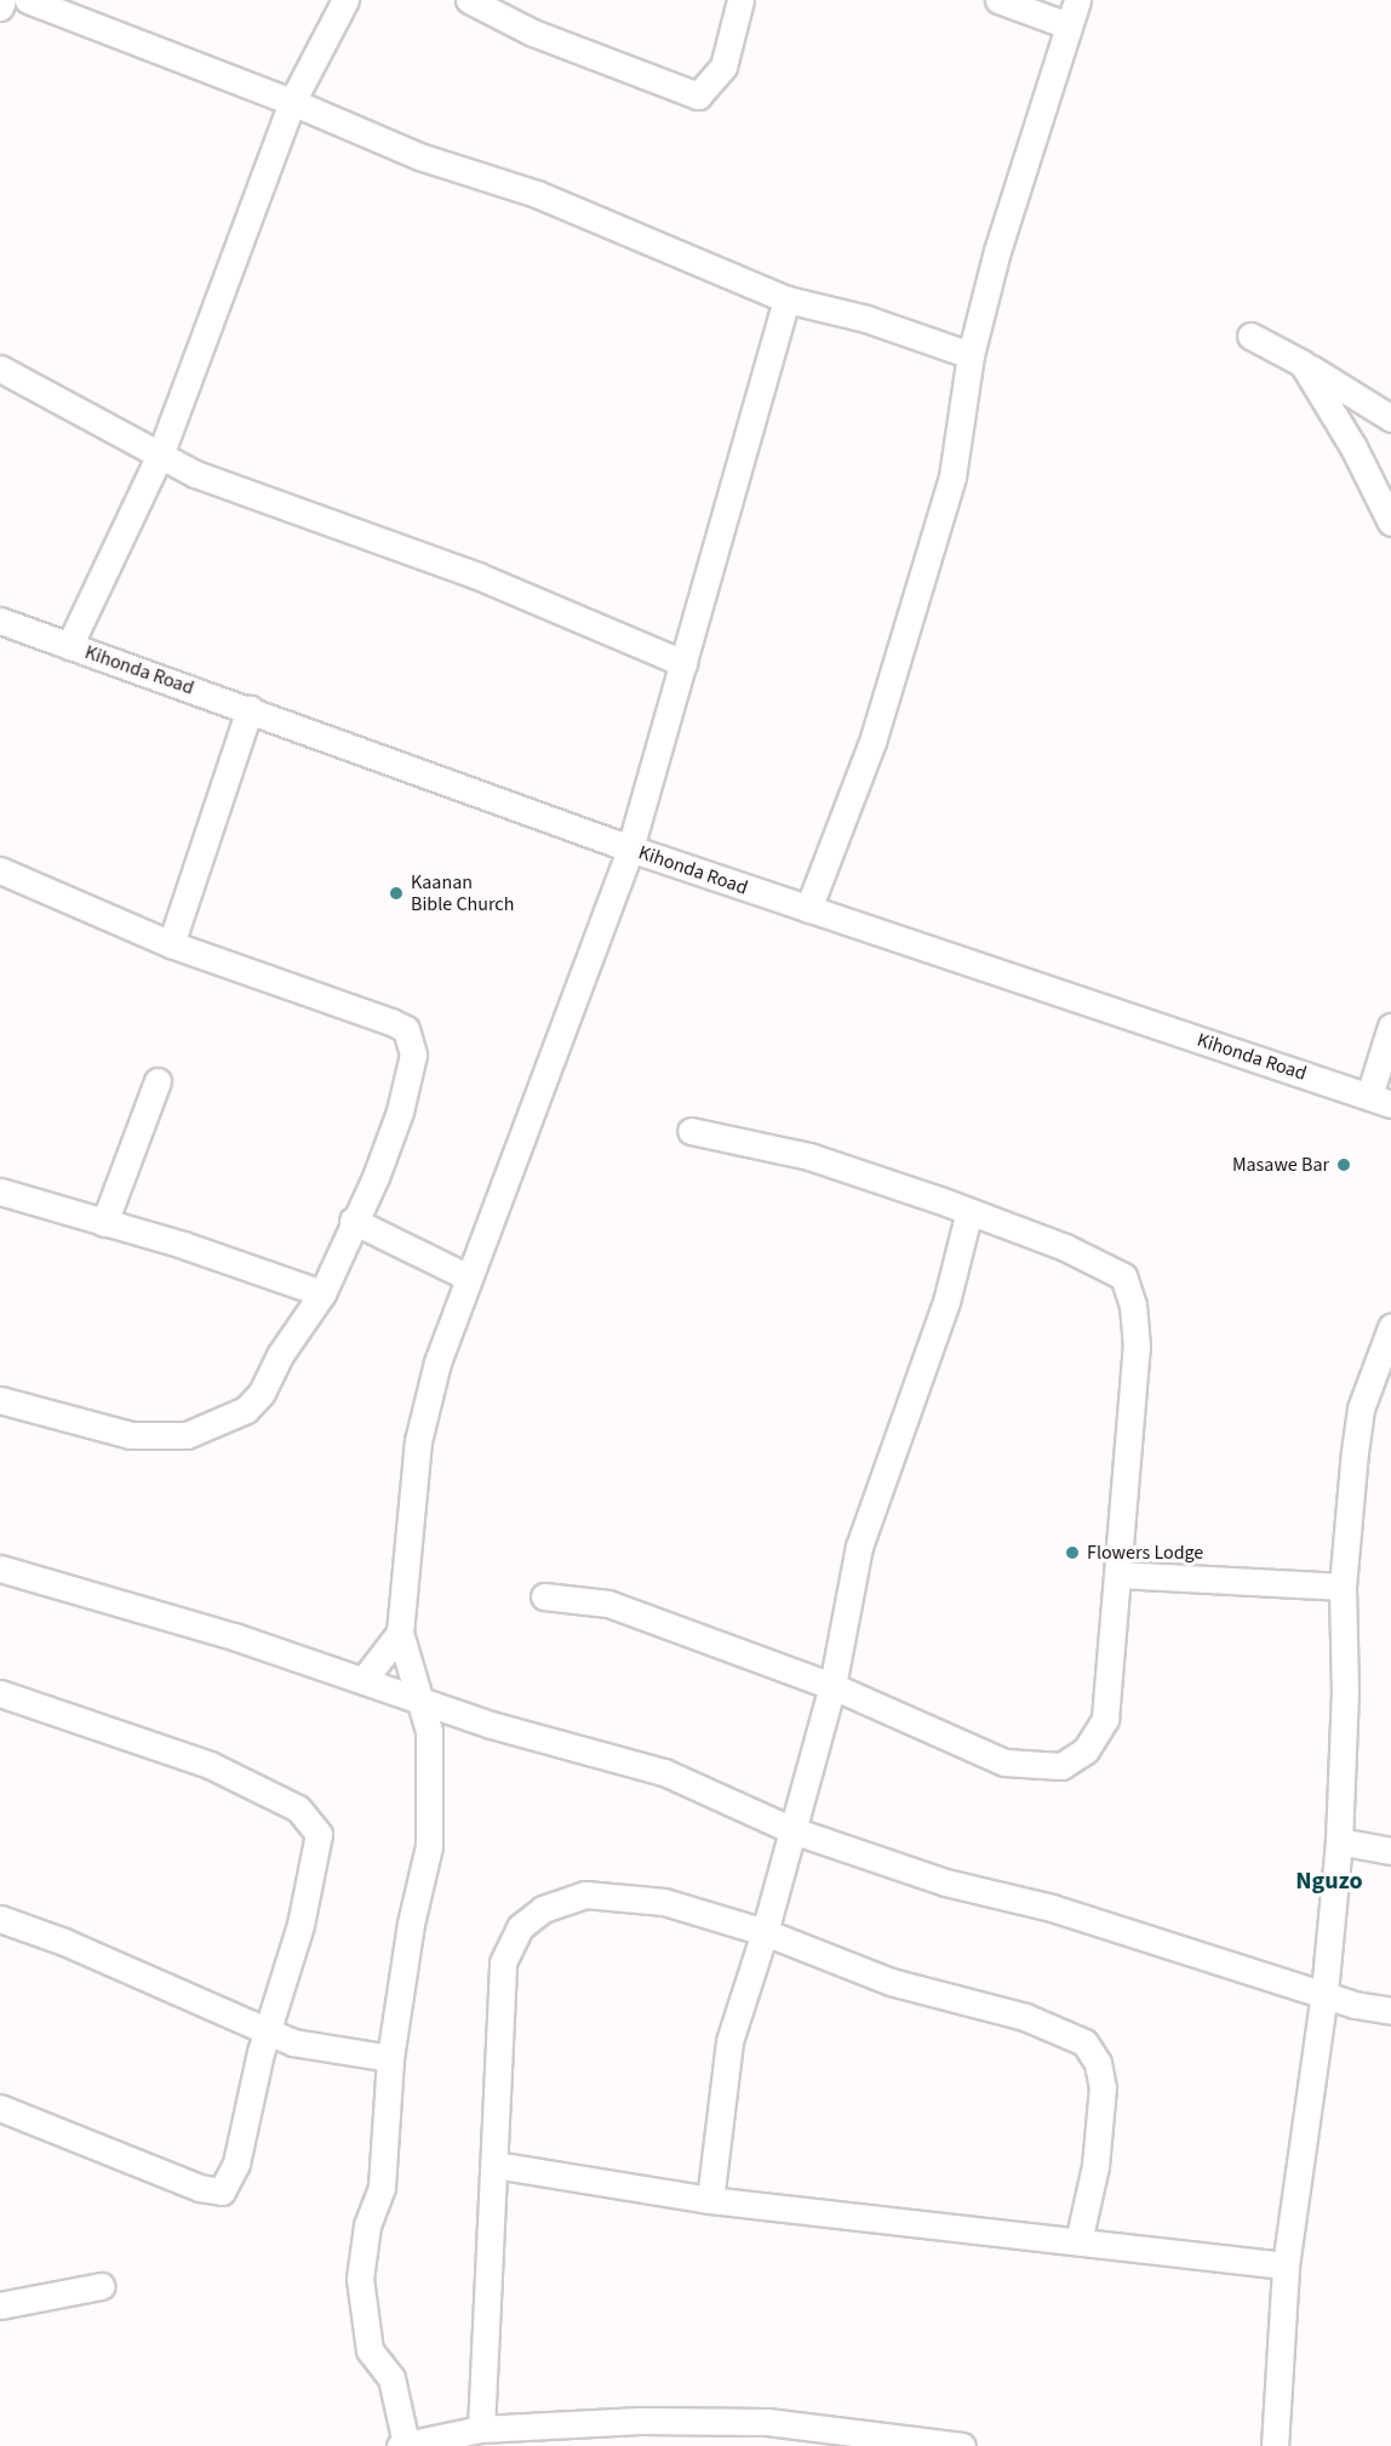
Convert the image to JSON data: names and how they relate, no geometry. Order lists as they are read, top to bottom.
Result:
{
  "streets": {
    "street": ["Kihonda Road"]
  },
  "districts": ["Nguzo"],
  "places": ["Kaanan Bible Church", "Masawe Bar", "Flowers Lodge"]
}
